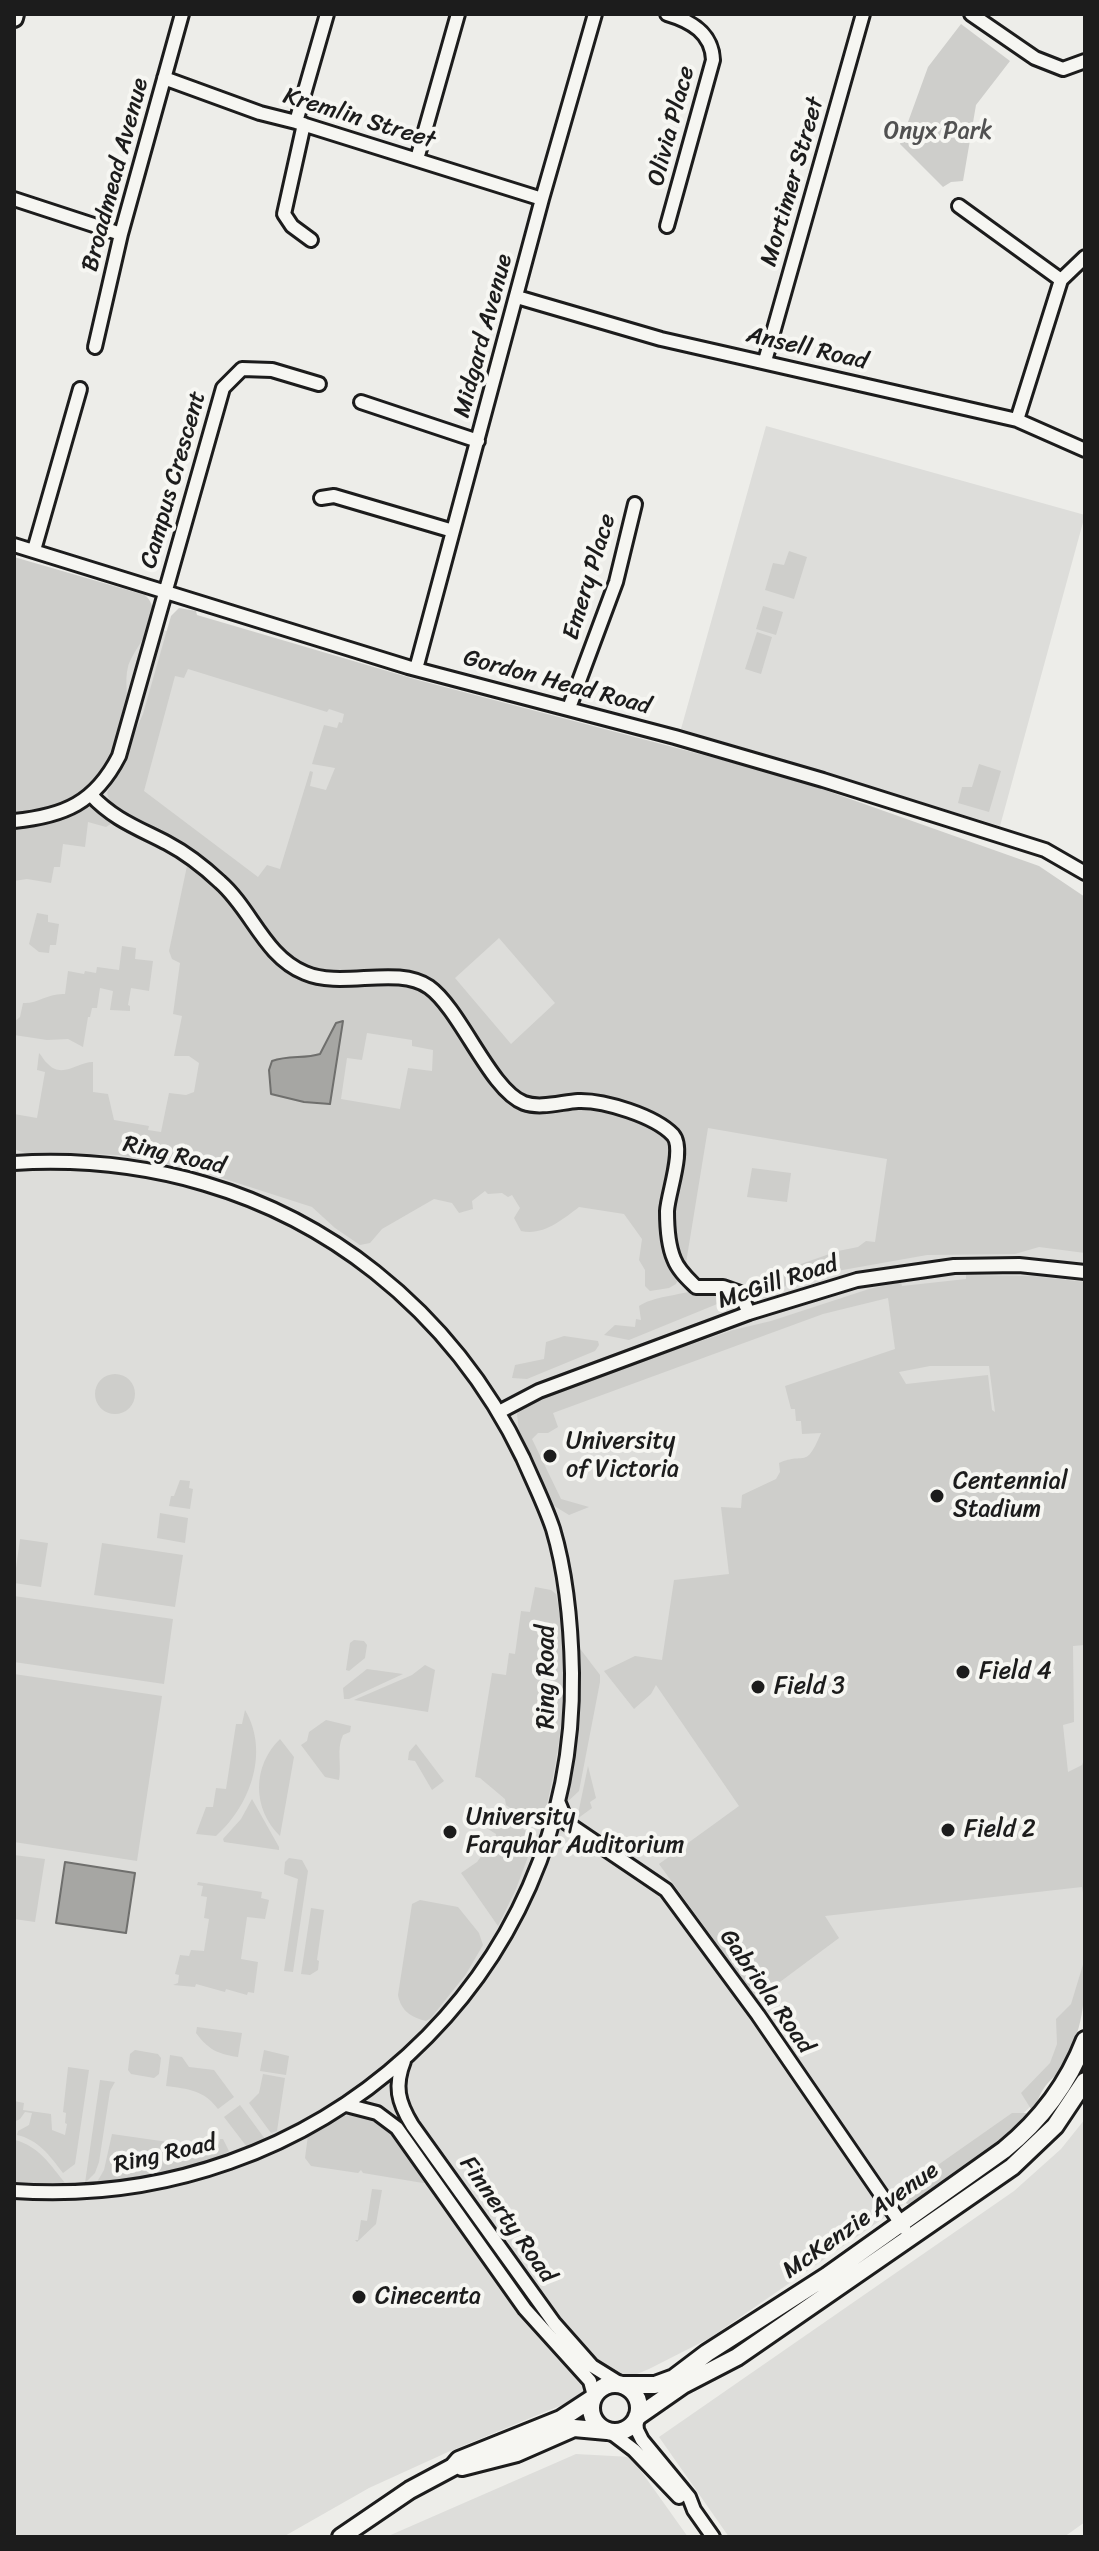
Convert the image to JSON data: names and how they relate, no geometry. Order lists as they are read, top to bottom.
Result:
{
  "streets": {
    "main road": ["McKenzie Avenue"],
    "street": [
      "Kremlin Street",
      "Olivia Place",
      "Broadmead Avenue",
      "Mortimer Street",
      "Midgard Avenue",
      "Ansell Road",
      "Campus Crescent",
      "Emery Place",
      "Gordon Head Road",
      "Ring Road",
      "McGill Road",
      "Gabriola Road",
      "Finnerty Road"
    ]
  },
  "crossings": [
    ["Kremlin Street", "Broadmead Avenue"],
    ["Kremlin Street", "Midgard Avenue"],
    ["Mortimer Street", "Ansell Road"],
    ["Midgard Avenue", "Ansell Road"],
    ["Midgard Avenue", "Gordon Head Road"],
    ["Campus Crescent", "Gordon Head Road"],
    ["Emery Place", "Gordon Head Road"],
    ["Ring Road", "McGill Road"],
    ["Ring Road", "Gabriola Road"],
    ["Ring Road", "Finnerty Road"],
    ["Gabriola Road", "McKenzie Avenue"],
    ["Finnerty Road", "McKenzie Avenue"]
  ],
  "parks": ["Onyx Park"],
  "places": [
    "University of Victoria",
    "Centennial Stadium",
    "Field 4",
    "Field 3",
    "Field 2",
    "University Farquhar Auditorium",
    "Cinecenta"
  ]
}
